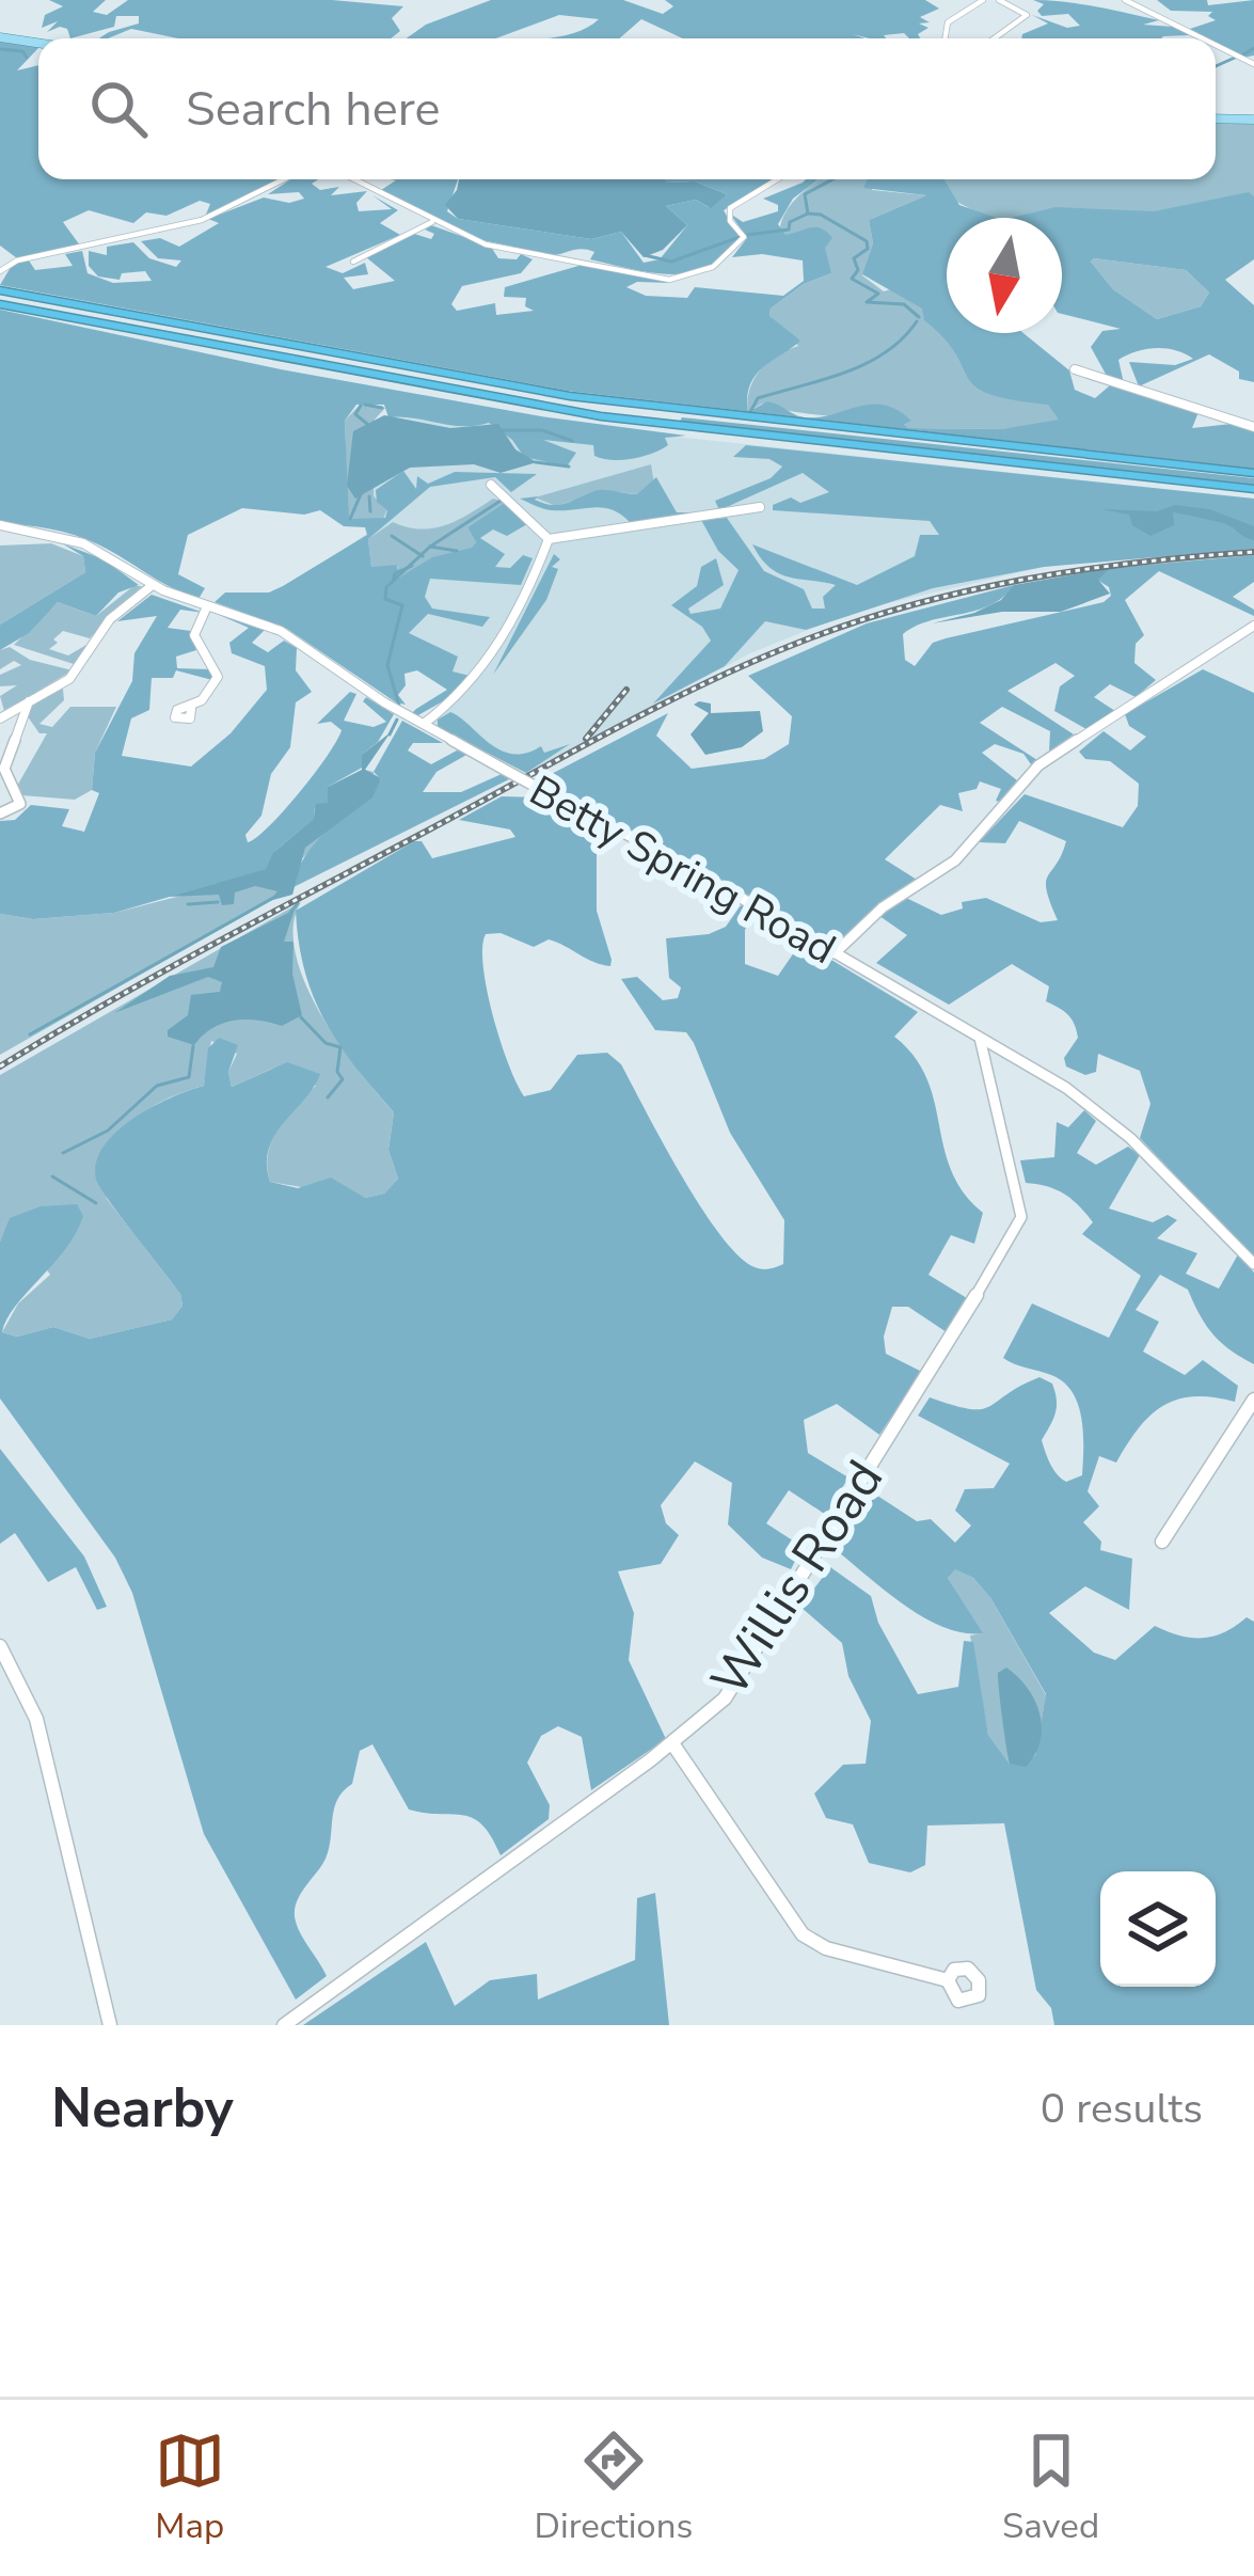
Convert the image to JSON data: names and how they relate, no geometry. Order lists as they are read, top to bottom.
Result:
{
  "streets": {
    "street": ["Betty Spring Road", "Willis Road"]
  },
  "crossings": [
    ["Betty Spring Road", "Willis Road"]
  ],
  "north": "bottom",
  "page": {
    "search": "Search here",
    "heading": ["Nearby", "0 results"],
    "nav": ["Map", "Directions", "Saved"]
  }
}
